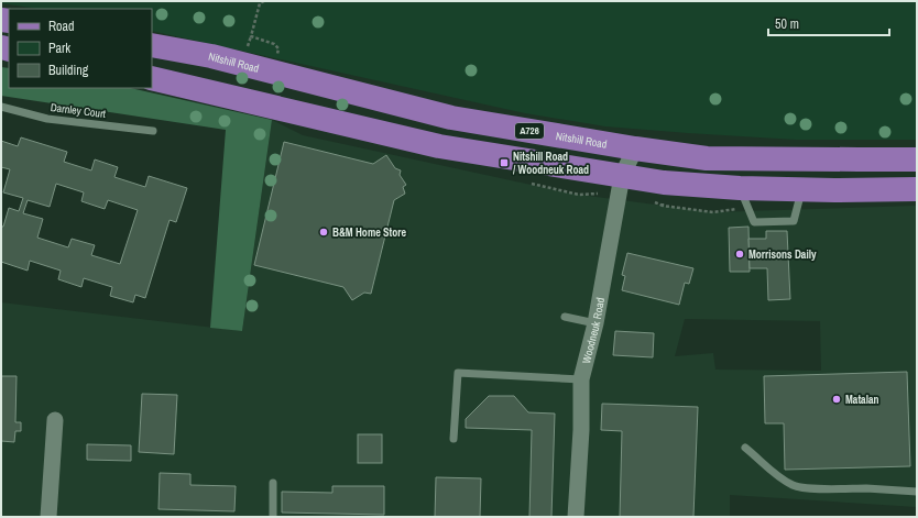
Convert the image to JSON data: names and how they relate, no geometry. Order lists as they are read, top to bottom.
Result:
{
  "streets": {
    "main road": ["Nitshill Road", "A726"],
    "street": ["Woodneuk Road"],
    "lane": ["Darnley Court"]
  },
  "crossings": [
    ["Nitshill Road", "Woodneuk Road"]
  ],
  "places": {
    "transit": ["Nitshill Road / Woodneuk Road"],
    "other": ["B&M Home Store", "Morrisons Daily", "Matalan"]
  },
  "legend": ["Road", "Park", "Building"],
  "scale_bar": "50 m"
}
